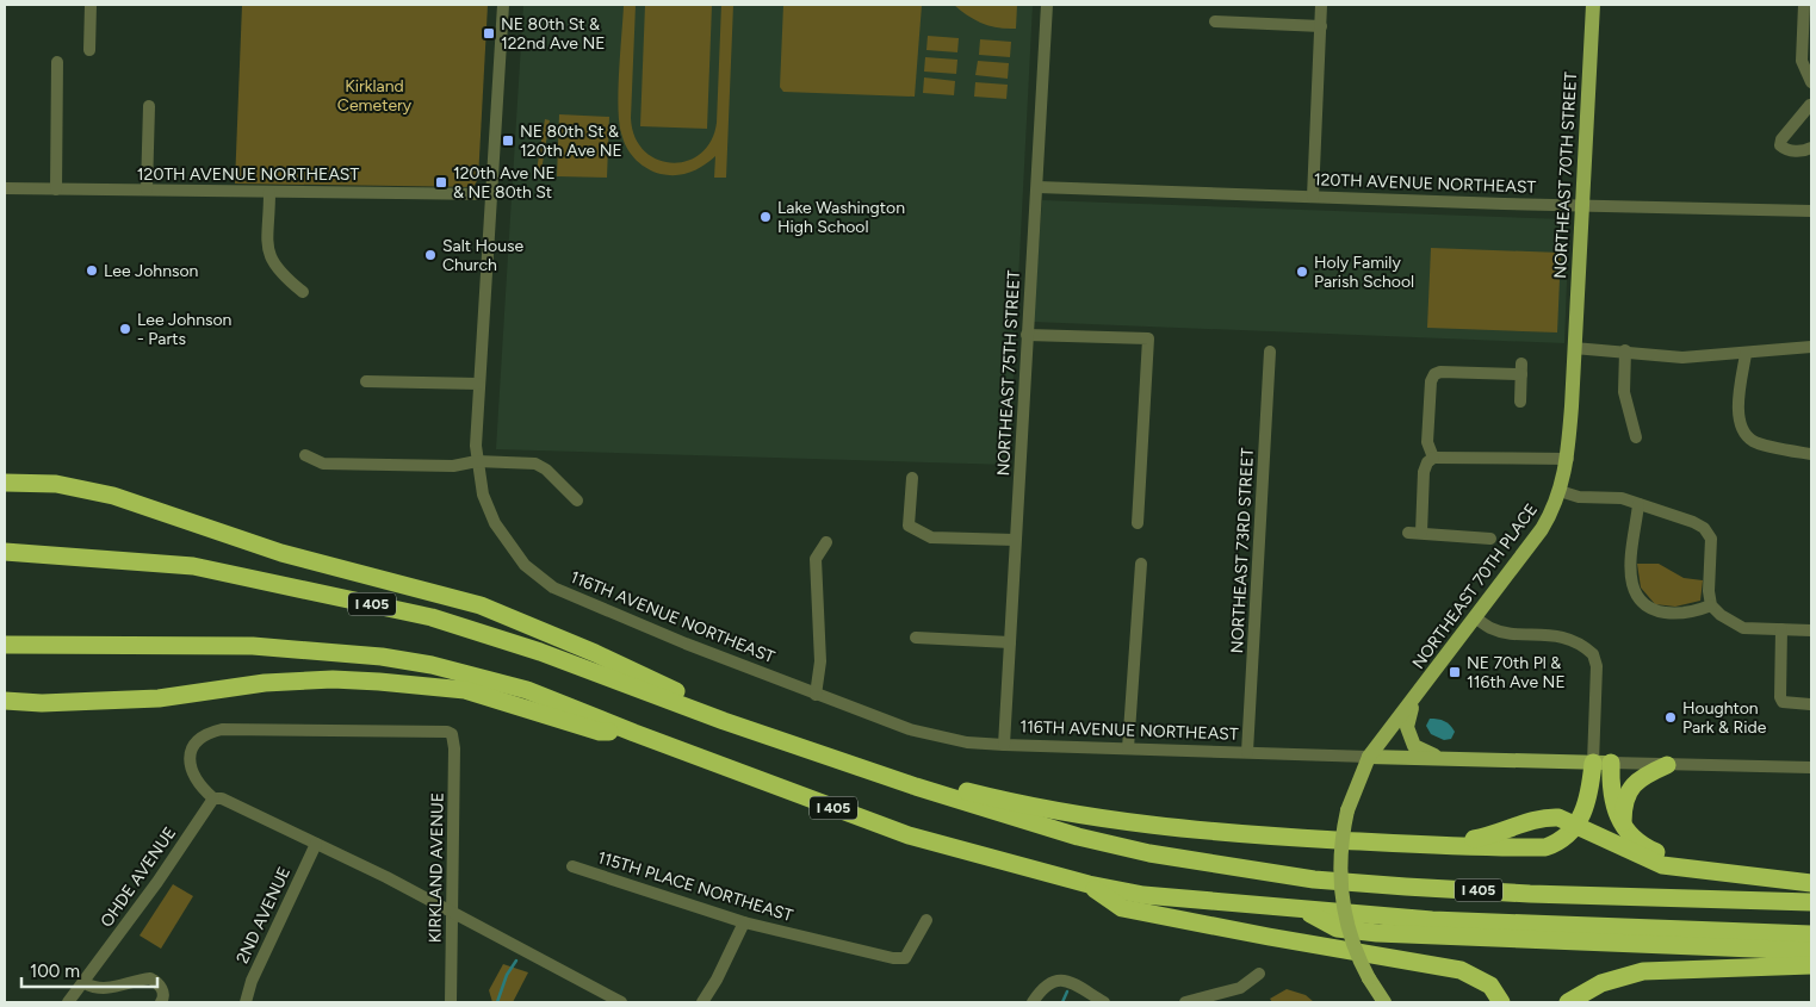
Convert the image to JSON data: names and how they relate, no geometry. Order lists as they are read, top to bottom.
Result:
{
  "streets": {
    "highway": ["I 405"],
    "main road": ["NORTHEAST 70TH STREET", "NORTHEAST 70TH PLACE", "116TH AVENUE NORTHEAST"],
    "street": [
      "120TH AVENUE NORTHEAST",
      "NORTHEAST 75TH STREET",
      "NORTHEAST 73RD STREET",
      "KIRKLAND AVENUE",
      "OHDE AVENUE",
      "115TH PLACE NORTHEAST",
      "2ND AVENUE"
    ]
  },
  "crossings": [
    ["120TH AVENUE NORTHEAST", "NORTHEAST 70TH STREET"],
    ["120TH AVENUE NORTHEAST", "NORTHEAST 75TH STREET"],
    ["120TH AVENUE NORTHEAST", "116TH AVENUE NORTHEAST"],
    ["NORTHEAST 70TH STREET", "NORTHEAST 70TH PLACE"],
    ["NORTHEAST 75TH STREET", "116TH AVENUE NORTHEAST"],
    ["NORTHEAST 73RD STREET", "116TH AVENUE NORTHEAST"],
    ["NORTHEAST 70TH PLACE", "116TH AVENUE NORTHEAST"],
    ["KIRKLAND AVENUE", "OHDE AVENUE"]
  ],
  "parks": ["Kirkland Cemetery"],
  "places": {
    "transit": [
      "NE 80th St & 122nd Ave NE",
      "NE 80th St & 120th Ave NE",
      "120th Ave NE & NE 80th St",
      "NE 70th Pl & 116th Ave NE"
    ],
    "other": [
      "Lake Washington High School",
      "Salt House Church",
      "Lee Johnson",
      "Holy Family Parish School",
      "Lee Johnson - Parts",
      "Houghton Park & Ride"
    ]
  },
  "scale_bar": "100 m"
}
